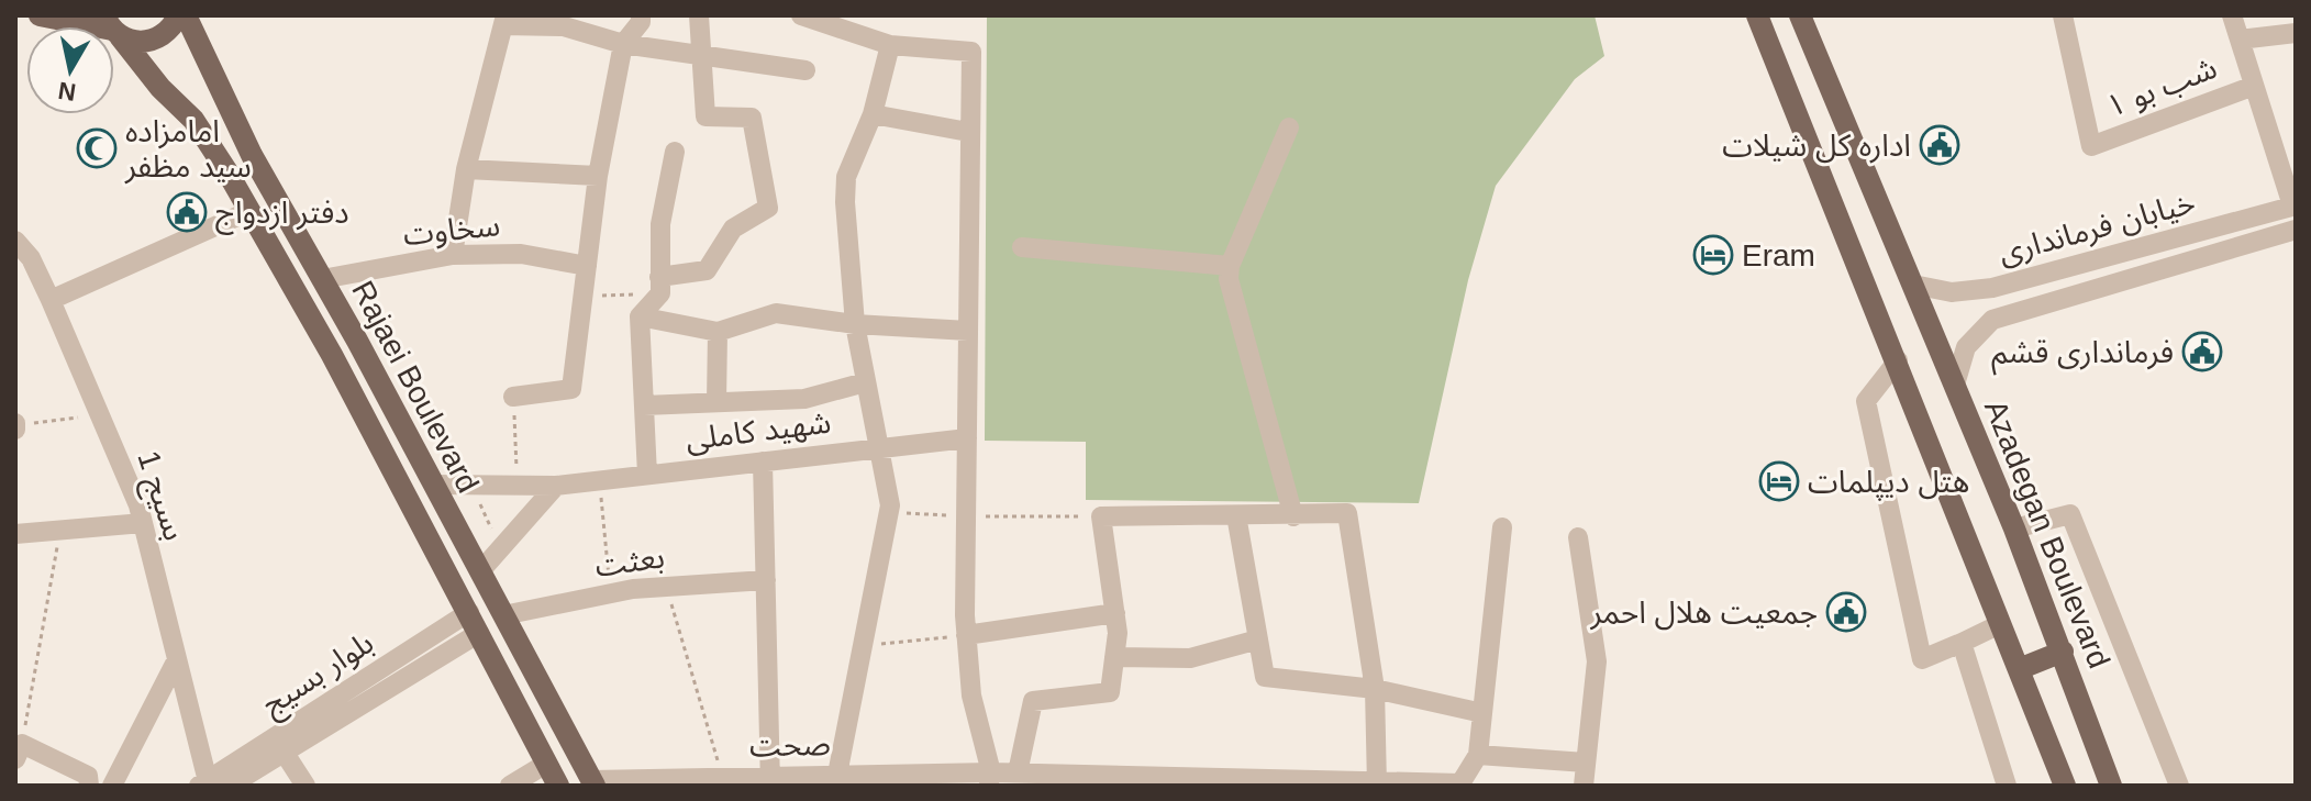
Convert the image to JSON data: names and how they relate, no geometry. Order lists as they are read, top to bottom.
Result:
{
  "streets": {
    "main road": ["Rajaei Boulevard", "Azadegan Boulevard"],
    "street": [
      "شب بو ۱",
      "خیابان فرمانداری",
      "سخاوت",
      "شهید کاملی",
      "بسیج 1",
      "بعثت",
      "بلوار بسیج",
      "صحت"
    ]
  },
  "crossings": [
    ["خیابان فرمانداری", "Azadegan Boulevard"],
    ["سخاوت", "Rajaei Boulevard"],
    ["Rajaei Boulevard", "شهید کاملی"],
    ["Rajaei Boulevard", "بعثت"],
    ["Rajaei Boulevard", "بلوار بسیج"],
    ["Rajaei Boulevard", "صحت"],
    ["بسیج 1", "بلوار بسیج"]
  ],
  "places": {
    "public building": [
      "اداره کل شیلات",
      "دفتر ازدواج",
      "فرمانداری قشم",
      "جمعیت هلال احمر"
    ],
    "mosque": ["امامزاده سید مظفر"],
    "hotel": ["Eram", "هتل دیپلمات"]
  },
  "north": "bottom"
}
